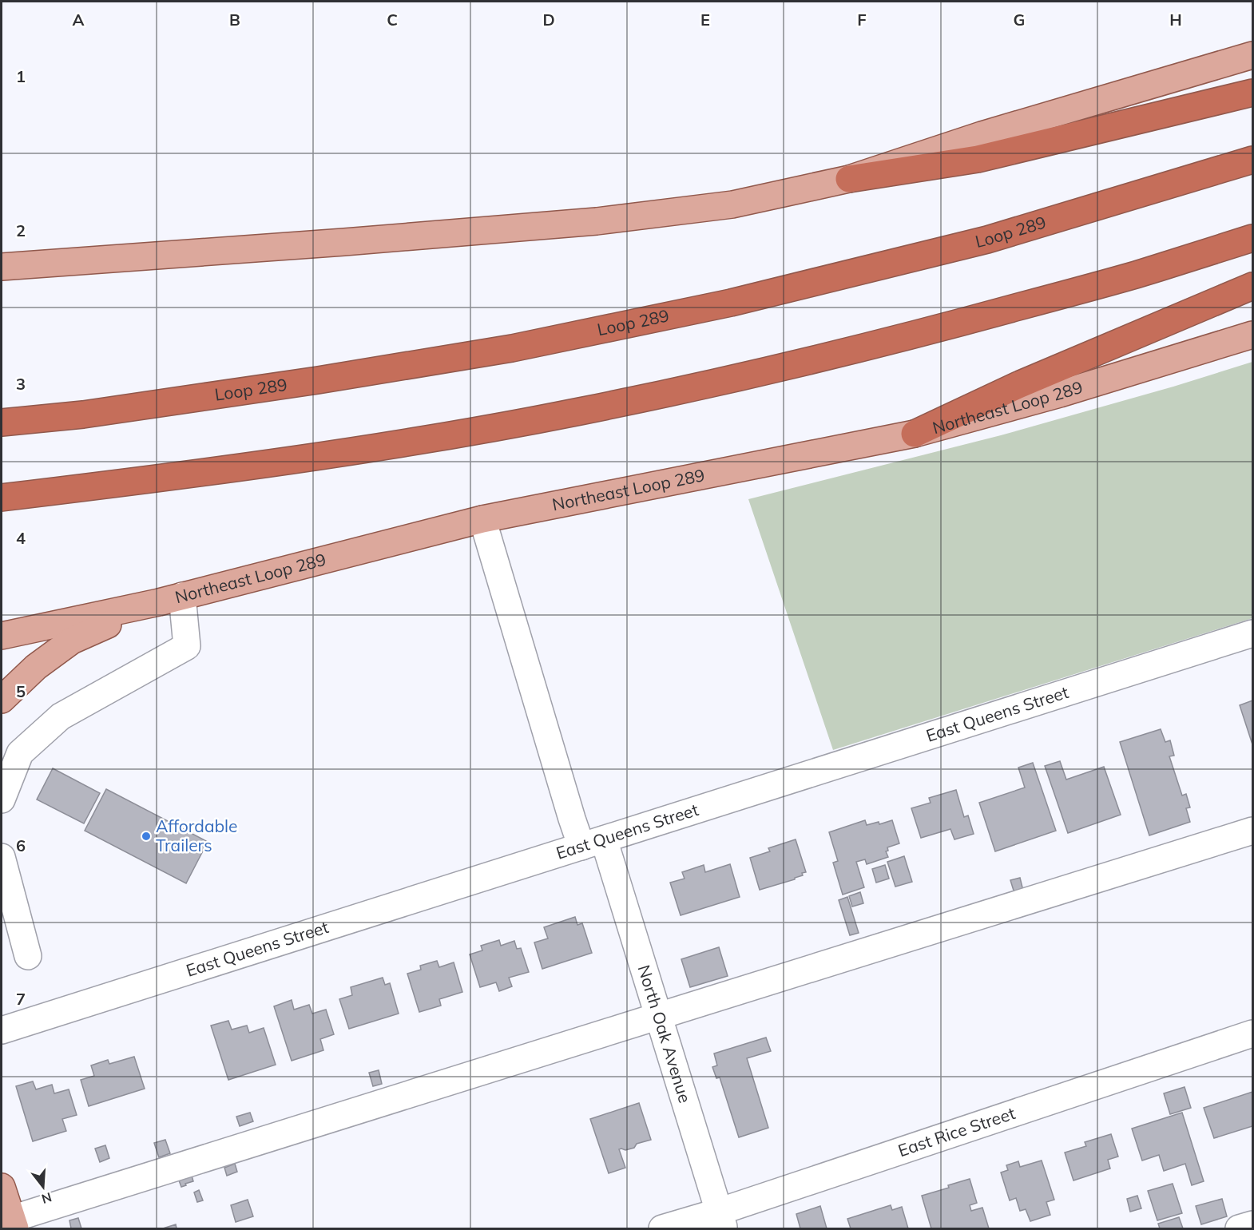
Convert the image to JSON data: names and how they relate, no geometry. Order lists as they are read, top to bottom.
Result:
{
  "streets": {
    "highway": ["Loop 289"],
    "main road": ["Northeast Loop 289"],
    "street": ["East Queens Street", "North Oak Avenue", "East Rice Street"]
  },
  "crossings": [
    ["Northeast Loop 289", "North Oak Avenue"],
    ["East Queens Street", "North Oak Avenue"],
    ["North Oak Avenue", "East Rice Street"]
  ],
  "places": ["Affordable Trailers"],
  "north": "bottom",
  "grid": {
    "columns": [
      "A",
      "B",
      "C",
      "D",
      "E",
      "F",
      "G",
      "H"
    ],
    "rows": [
      "1",
      "2",
      "3",
      "4",
      "5",
      "6",
      "7"
    ]
  }
}
